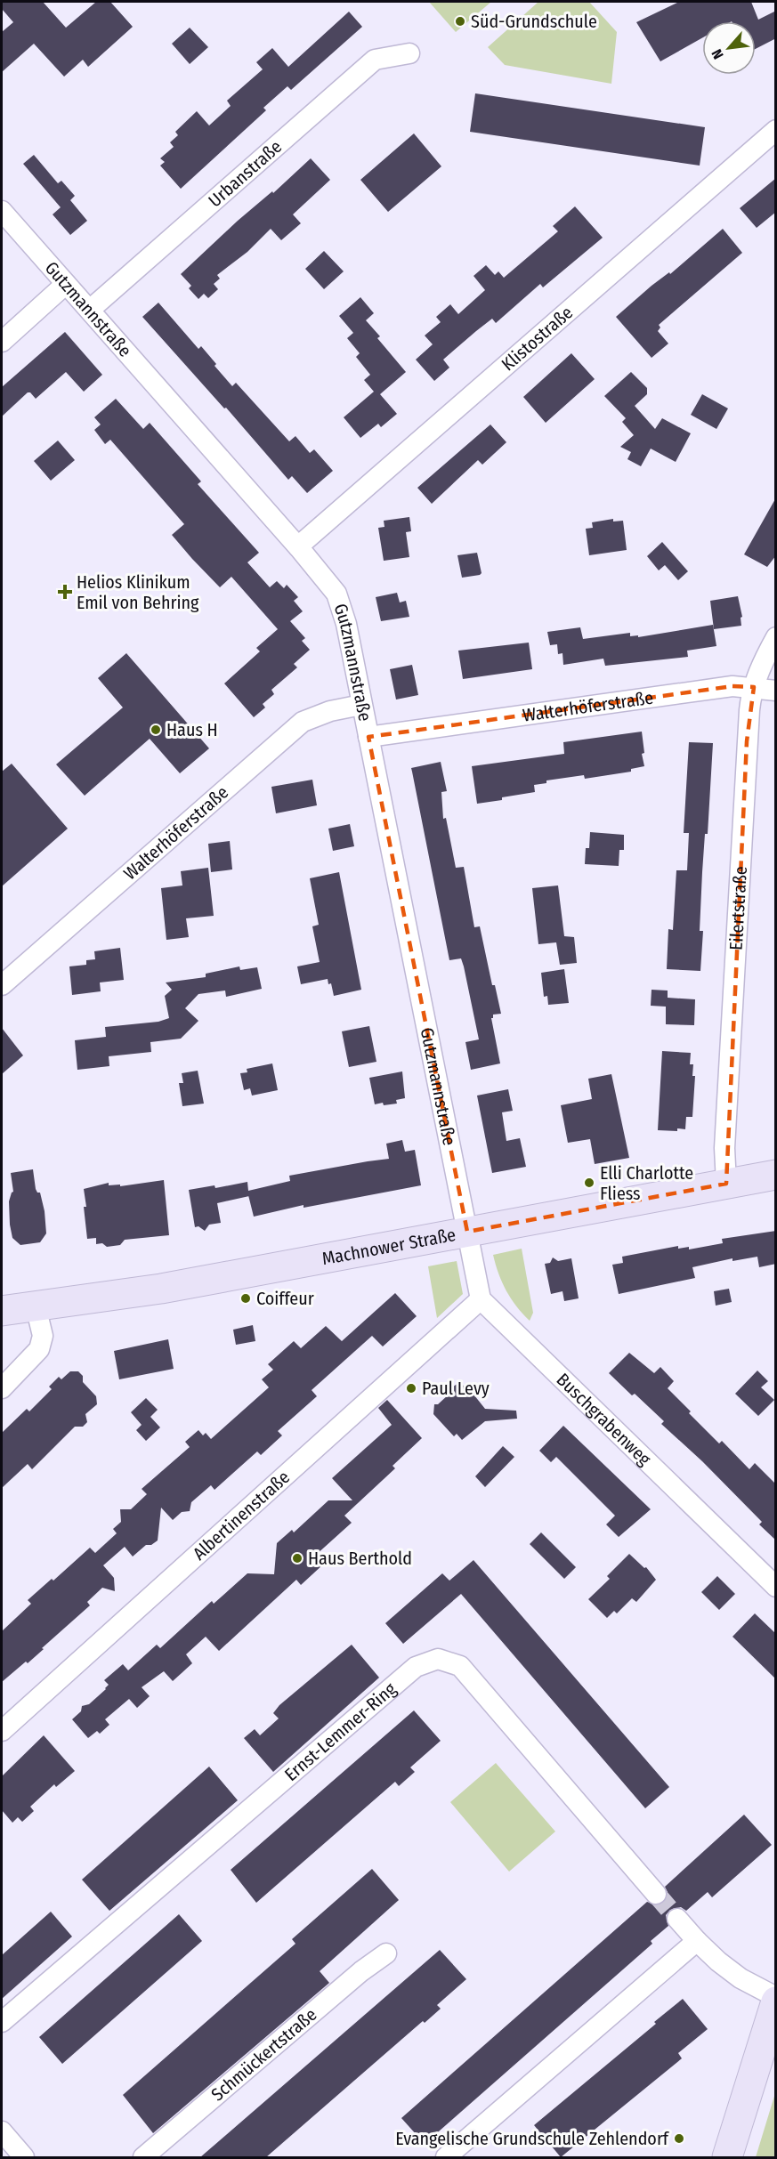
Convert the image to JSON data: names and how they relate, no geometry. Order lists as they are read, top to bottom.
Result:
{
  "streets": {
    "main road": ["Machnower Straße"],
    "street": [
      "Urbanstraße",
      "Gutzmannstraße",
      "Klistostraße",
      "Walterhöferstraße",
      "Eilertstraße",
      "Buschgrabenweg",
      "Albertinenstraße",
      "Ernst-Lemmer-Ring",
      "Schmückertstraße"
    ]
  },
  "crossings": [
    ["Urbanstraße", "Gutzmannstraße"],
    ["Gutzmannstraße", "Klistostraße"],
    ["Gutzmannstraße", "Walterhöferstraße"],
    ["Gutzmannstraße", "Machnower Straße"],
    ["Walterhöferstraße", "Eilertstraße"],
    ["Eilertstraße", "Machnower Straße"],
    ["Buschgrabenweg", "Albertinenstraße"]
  ],
  "places": {
    "other": [
      "Süd-Grundschule",
      "Haus H",
      "Elli Charlotte Fliess",
      "Coiffeur",
      "Paul Levy",
      "Haus Berthold",
      "Evangelische Grundschule Zehlendorf"
    ],
    "health": ["Helios Klinikum Emil von Behring"]
  },
  "north": "bottom left"
}
